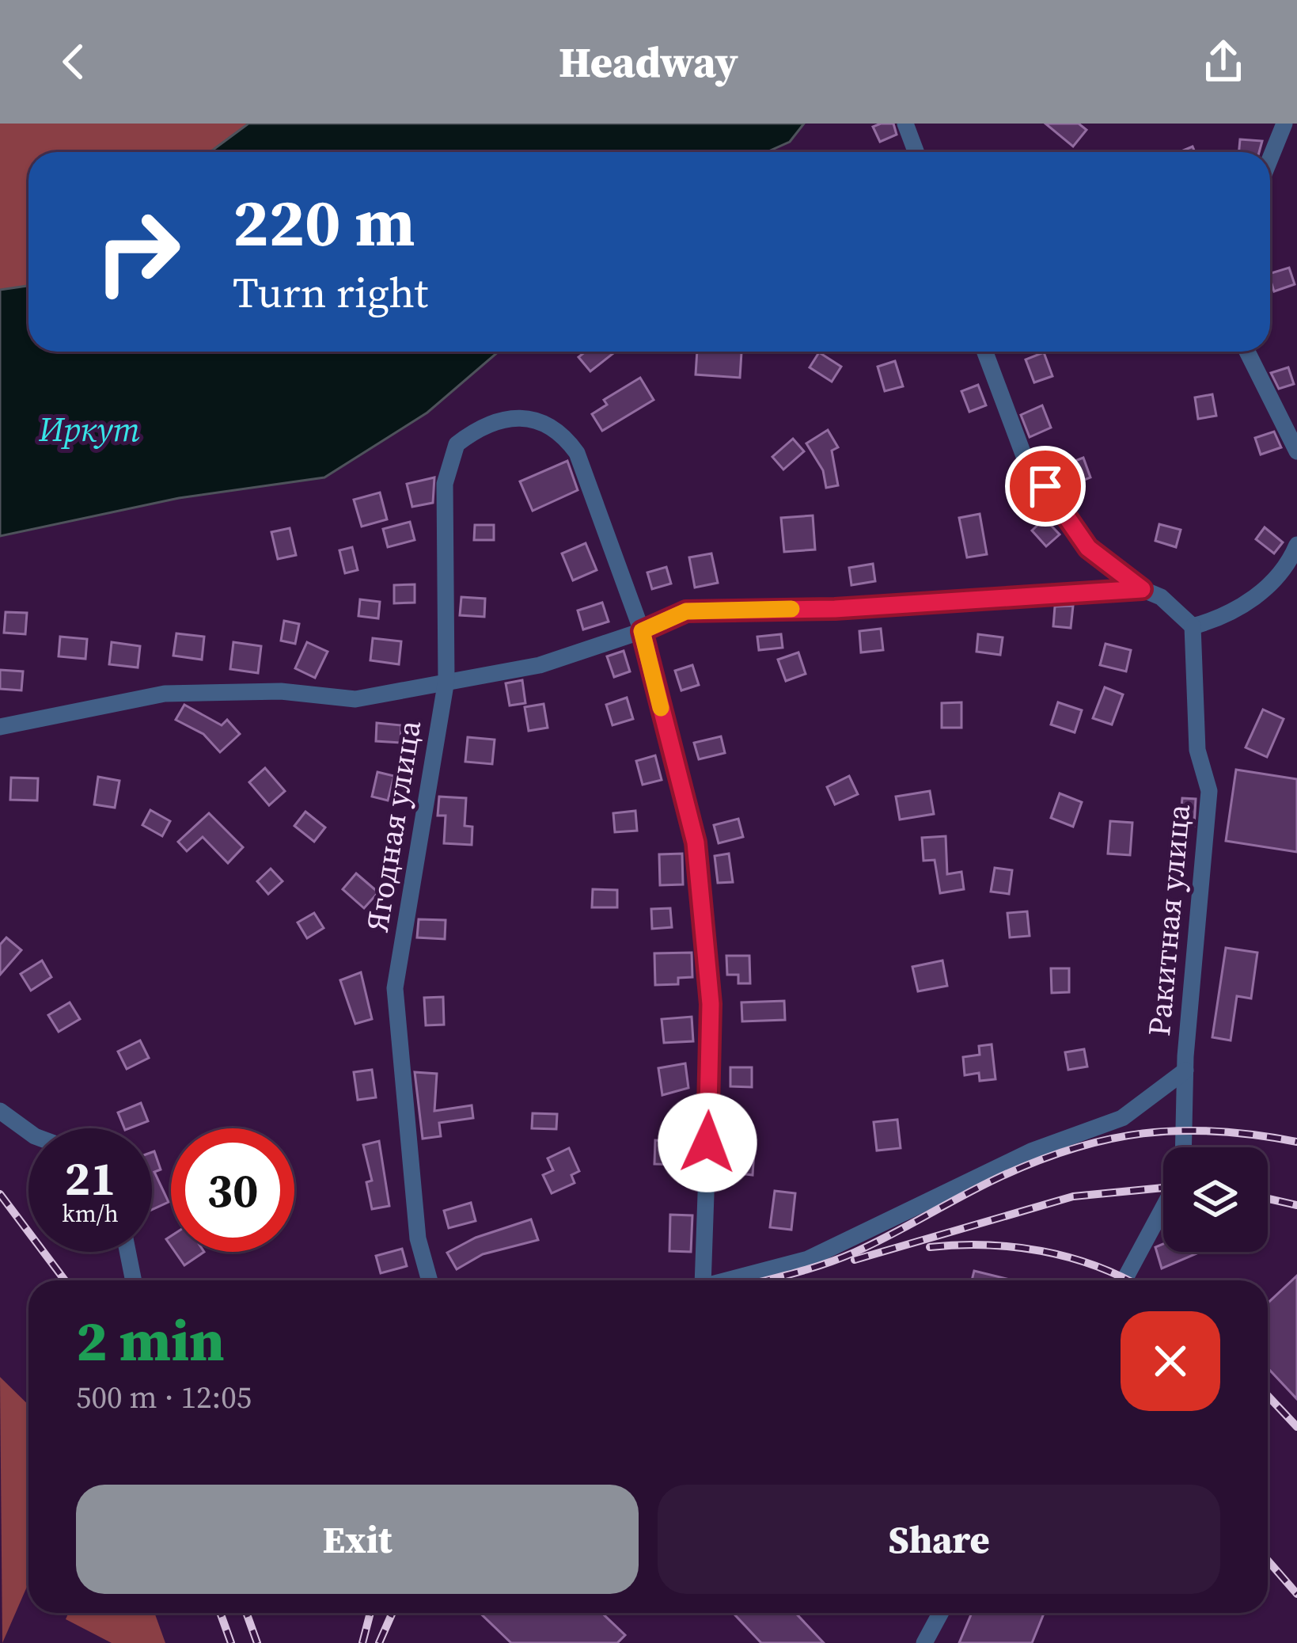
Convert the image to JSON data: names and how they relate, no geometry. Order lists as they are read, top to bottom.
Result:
{
  "streets": {
    "street": ["Ягодная улица", "Ракитная улица"]
  },
  "water": ["Иркут"],
  "page": {
    "header": "Headway",
    "turn": ["220 m", "Turn right"],
    "speed": "21 km/h",
    "limit": "30",
    "heading": ["2 min", "500 m · 12:05"],
    "buttons": ["Exit", "Share"]
  }
}
